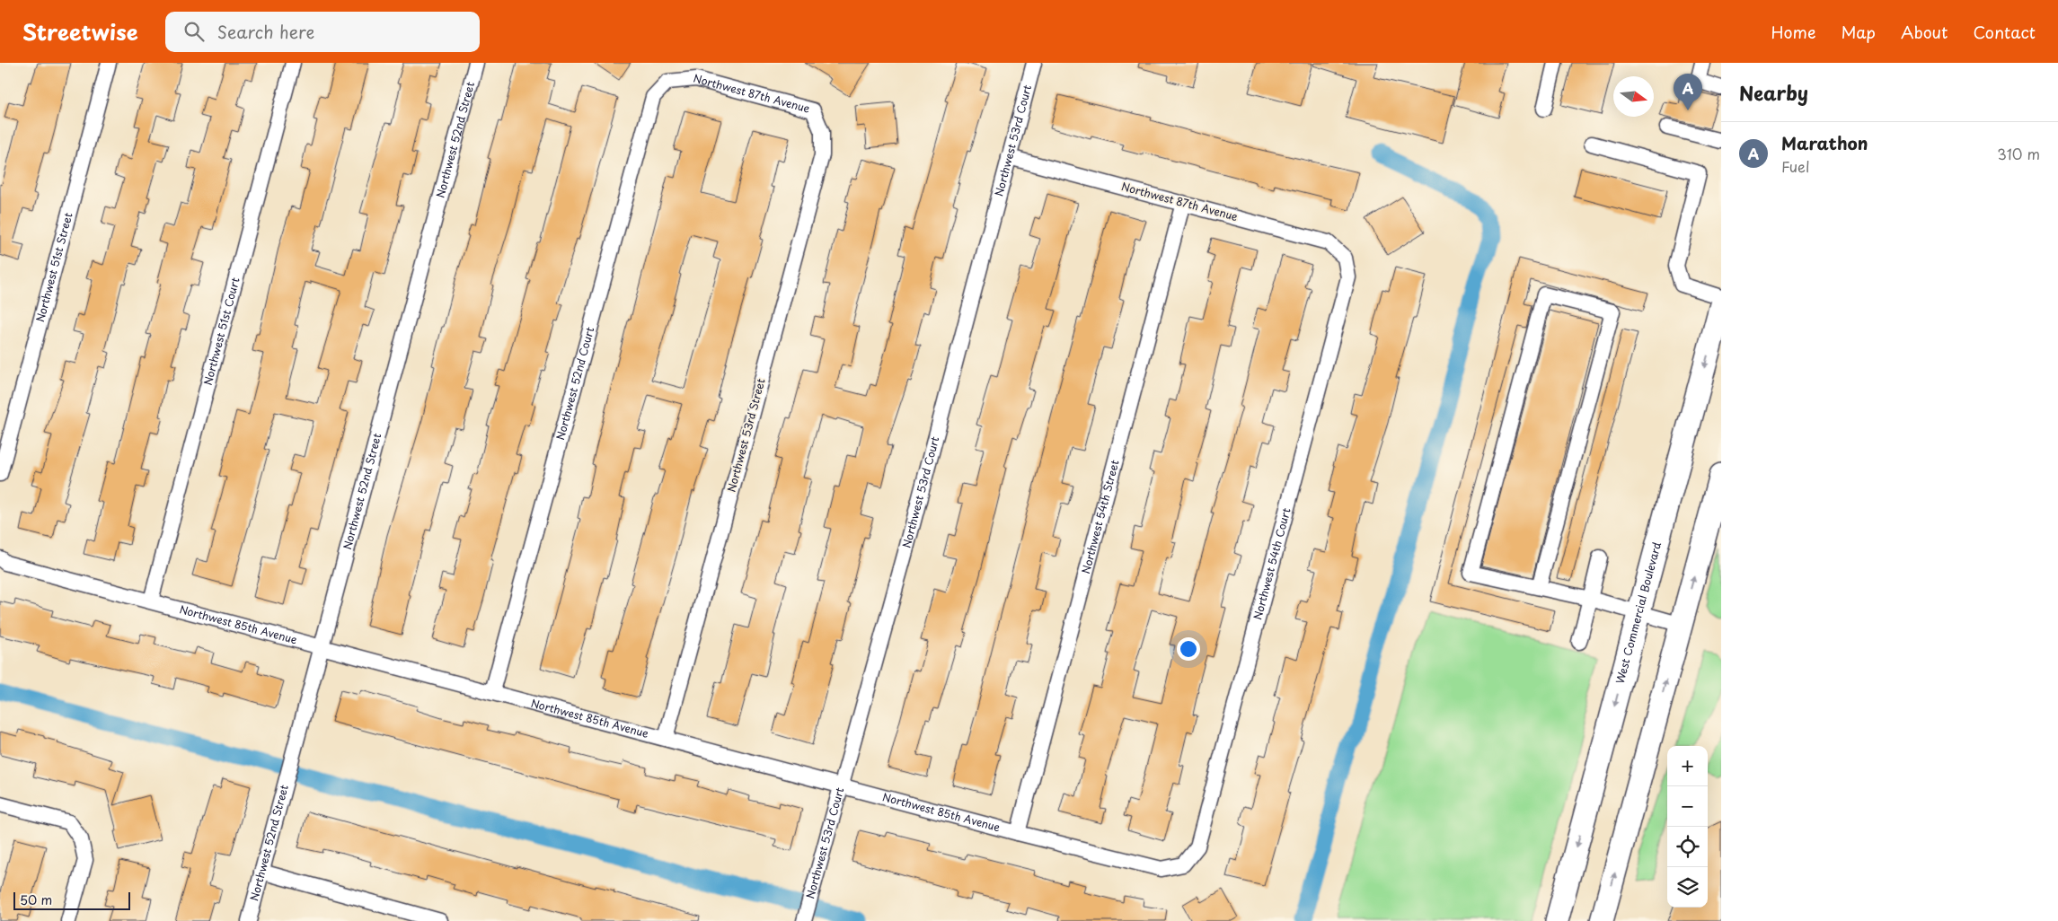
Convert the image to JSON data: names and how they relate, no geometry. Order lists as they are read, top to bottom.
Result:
{
  "streets": {
    "highway": ["West Commercial Boulevard"],
    "street": [
      "Northwest 87th Avenue",
      "Northwest 52nd Street",
      "Northwest 53rd Court",
      "Northwest 51st Street",
      "Northwest 51st Court",
      "Northwest 52nd Court",
      "Northwest 53rd Street",
      "Northwest 54th Street",
      "Northwest 54th Court",
      "Northwest 85th Avenue"
    ]
  },
  "crossings": [
    ["Northwest 87th Avenue", "Northwest 53rd Court"],
    ["Northwest 87th Avenue", "Northwest 52nd Court"],
    ["Northwest 87th Avenue", "Northwest 53rd Street"],
    ["Northwest 87th Avenue", "Northwest 54th Street"],
    ["Northwest 87th Avenue", "Northwest 54th Court"],
    ["Northwest 52nd Street", "Northwest 85th Avenue"],
    ["Northwest 53rd Court", "Northwest 85th Avenue"],
    ["Northwest 51st Court", "Northwest 85th Avenue"],
    ["Northwest 52nd Court", "Northwest 85th Avenue"],
    ["Northwest 53rd Street", "Northwest 85th Avenue"],
    ["Northwest 54th Street", "Northwest 85th Avenue"],
    ["Northwest 54th Court", "Northwest 85th Avenue"]
  ],
  "scale_bar": "50 m",
  "north": "right",
  "page": {
    "header": "Streetwise",
    "search": "Search here",
    "nav": [
      "Home",
      "Map",
      "About",
      "Contact"
    ],
    "heading": "Nearby",
    "pins": "A",
    "list": [
      {
        "mark": "A",
        "name": "Marathon",
        "note": "Fuel",
        "value": "310 m"
      }
    ],
    "map_buttons": ["+", "−"],
    "scale": "50 m"
  }
}
